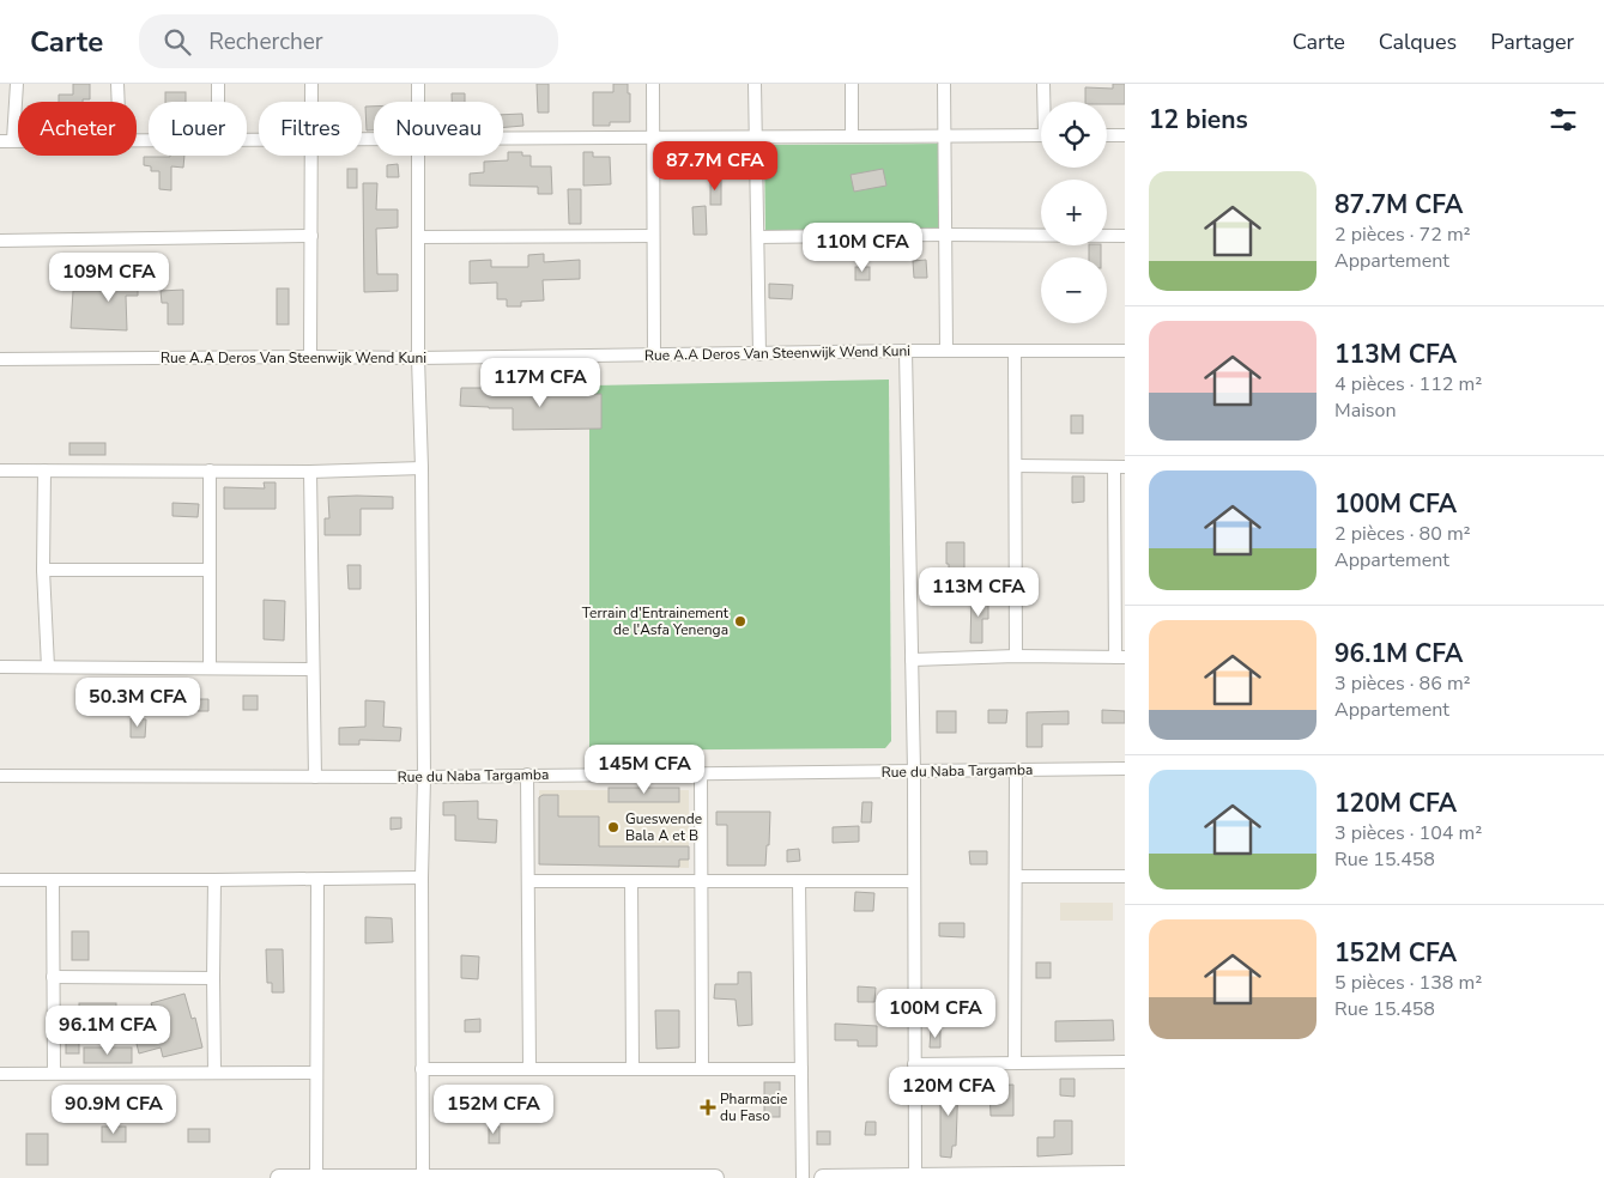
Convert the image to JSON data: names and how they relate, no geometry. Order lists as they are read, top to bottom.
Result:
{
  "streets": {
    "street": ["Rue A.A Deros Van Steenwijk Wend Kuni", "Rue du Naba Targamba"]
  },
  "places": {
    "other": ["Terrain d'Entrainement de l'Asfa Yenenga", "Gueswende Bala A et B"],
    "health": ["Pharmacie du Faso"]
  },
  "page": {
    "header": "Carte",
    "search": "Rechercher",
    "nav": ["Carte", "Calques", "Partager"],
    "heading": "12 biens",
    "map_buttons": ["+", "−"],
    "chip": [
      "Acheter",
      "Louer",
      "Filtres",
      "Nouveau"
    ],
    "price": [
      "87.7M CFA",
      "110M CFA",
      "109M CFA",
      "117M CFA",
      "113M CFA",
      "50.3M CFA",
      "145M CFA",
      "100M CFA",
      "96.1M CFA",
      "120M CFA",
      "90.9M CFA",
      "152M CFA"
    ],
    "list": [
      {
        "name": "87.7M CFA",
        "note": "2 pièces · 72 m² · Appartement"
      },
      {
        "name": "113M CFA",
        "note": "4 pièces · 112 m² · Maison"
      },
      {
        "name": "100M CFA",
        "note": "2 pièces · 80 m² · Appartement"
      },
      {
        "name": "96.1M CFA",
        "note": "3 pièces · 86 m² · Appartement"
      },
      {
        "name": "120M CFA",
        "note": "3 pièces · 104 m² · Rue 15.458"
      },
      {
        "name": "152M CFA",
        "note": "5 pièces · 138 m² · Rue 15.458"
      }
    ]
  }
}
